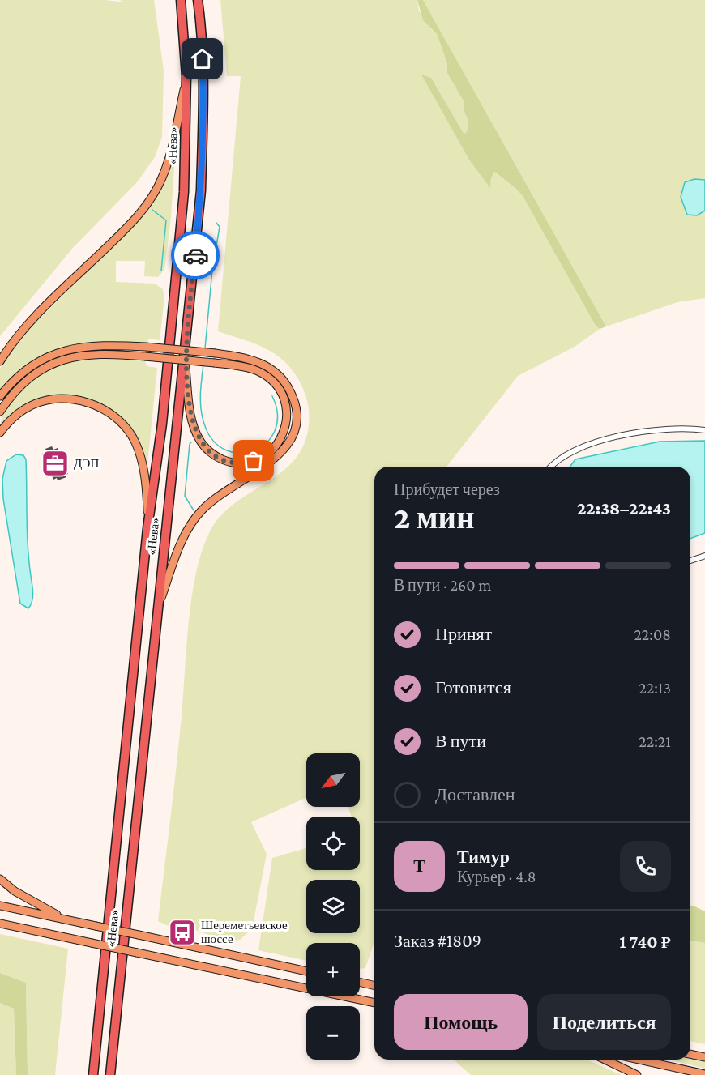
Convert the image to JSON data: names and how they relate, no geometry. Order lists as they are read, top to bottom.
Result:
{
  "streets": {
    "highway": ["«Нева»"]
  },
  "places": {
    "office": ["ДЭП"],
    "bus stop": ["Шереметьевское шоссе"]
  },
  "north": "bottom left",
  "page": {
    "heading": ["2 мин", "Прибудет через", "22:38–22:43"],
    "panel": [
      "Тимур",
      "Курьер · 4.8",
      "Заказ #1809",
      "1 740 ₽"
    ],
    "bar": "В пути · 260 m",
    "list": [
      ["Принят", "22:08"],
      ["Готовится", "22:13"],
      ["В пути", "22:21"],
      "Доставлен"
    ],
    "map_buttons": ["+", "−"],
    "round": "Т",
    "buttons": ["Помощь", "Поделиться"]
  }
}
